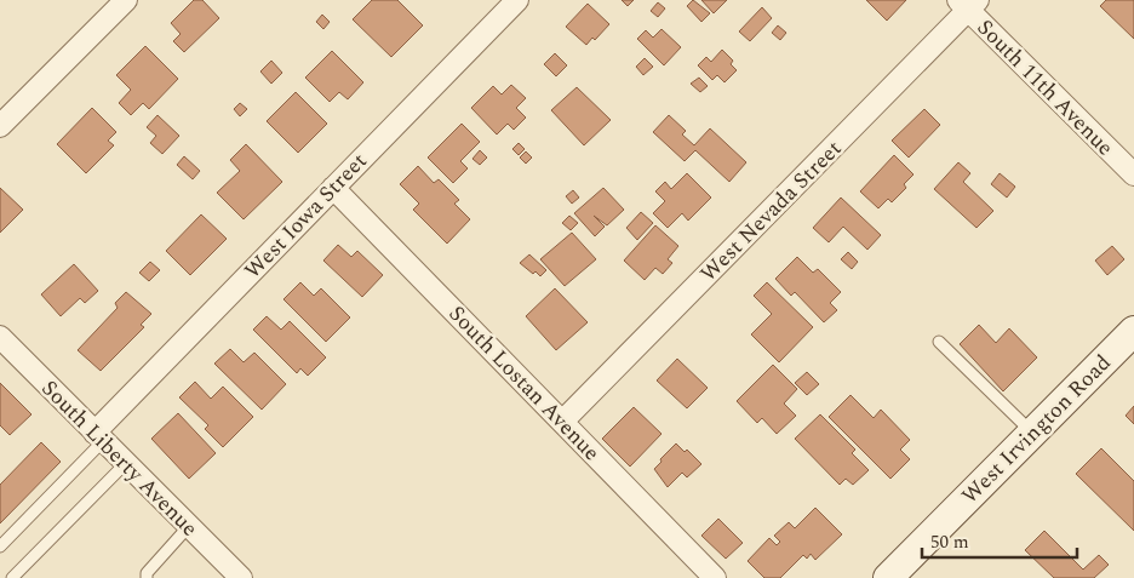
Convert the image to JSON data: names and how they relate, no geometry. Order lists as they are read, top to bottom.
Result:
{
  "streets": {
    "main road": ["West Irvington Road"],
    "street": [
      "South 11th Avenue",
      "West Nevada Street",
      "West Iowa Street",
      "South Lostan Avenue",
      "South Liberty Avenue"
    ]
  },
  "crossings": [
    ["South 11th Avenue", "West Nevada Street"],
    ["West Nevada Street", "South Lostan Avenue"],
    ["West Iowa Street", "South Lostan Avenue"],
    ["West Iowa Street", "South Liberty Avenue"]
  ],
  "scale_bar": "50 m"
}
